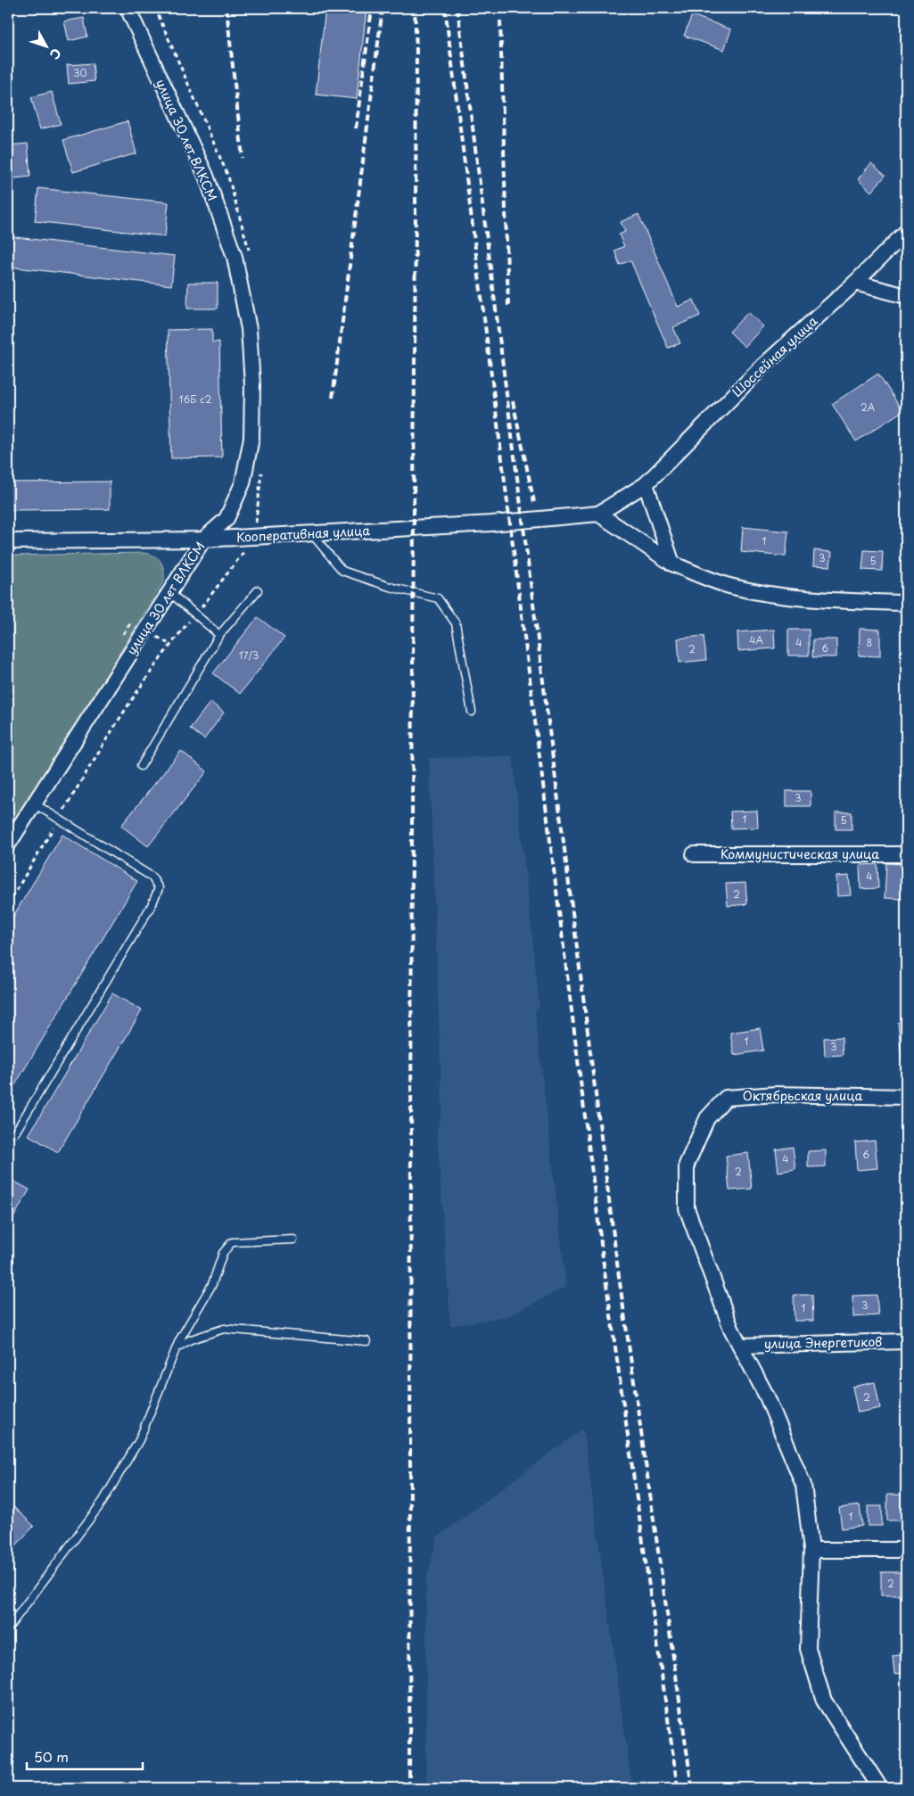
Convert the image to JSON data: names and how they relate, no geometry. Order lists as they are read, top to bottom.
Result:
{
  "streets": {
    "street": [
      "улица 30 лет ВЛКСМ",
      "Шоссейная улица",
      "Кооперативная улица",
      "Коммунистическая улица",
      "Октябрьская улица",
      "улица Энергетиков"
    ]
  },
  "crossings": [
    ["улица 30 лет ВЛКСМ", "Кооперативная улица"],
    ["Шоссейная улица", "Кооперативная улица"],
    ["Октябрьская улица", "улица Энергетиков"]
  ],
  "house_numbers": [
    "30",
    "16Б с2",
    "2А",
    "1",
    "3",
    "5",
    "4А",
    "4",
    "8",
    "6",
    "2",
    "17/3",
    "3",
    "1",
    "5",
    "4",
    "2",
    "1",
    "3",
    "6",
    "4",
    "2",
    "3",
    "1",
    "2",
    "1",
    "2"
  ],
  "scale_bar": "50 m",
  "north": "bottom right"
}
